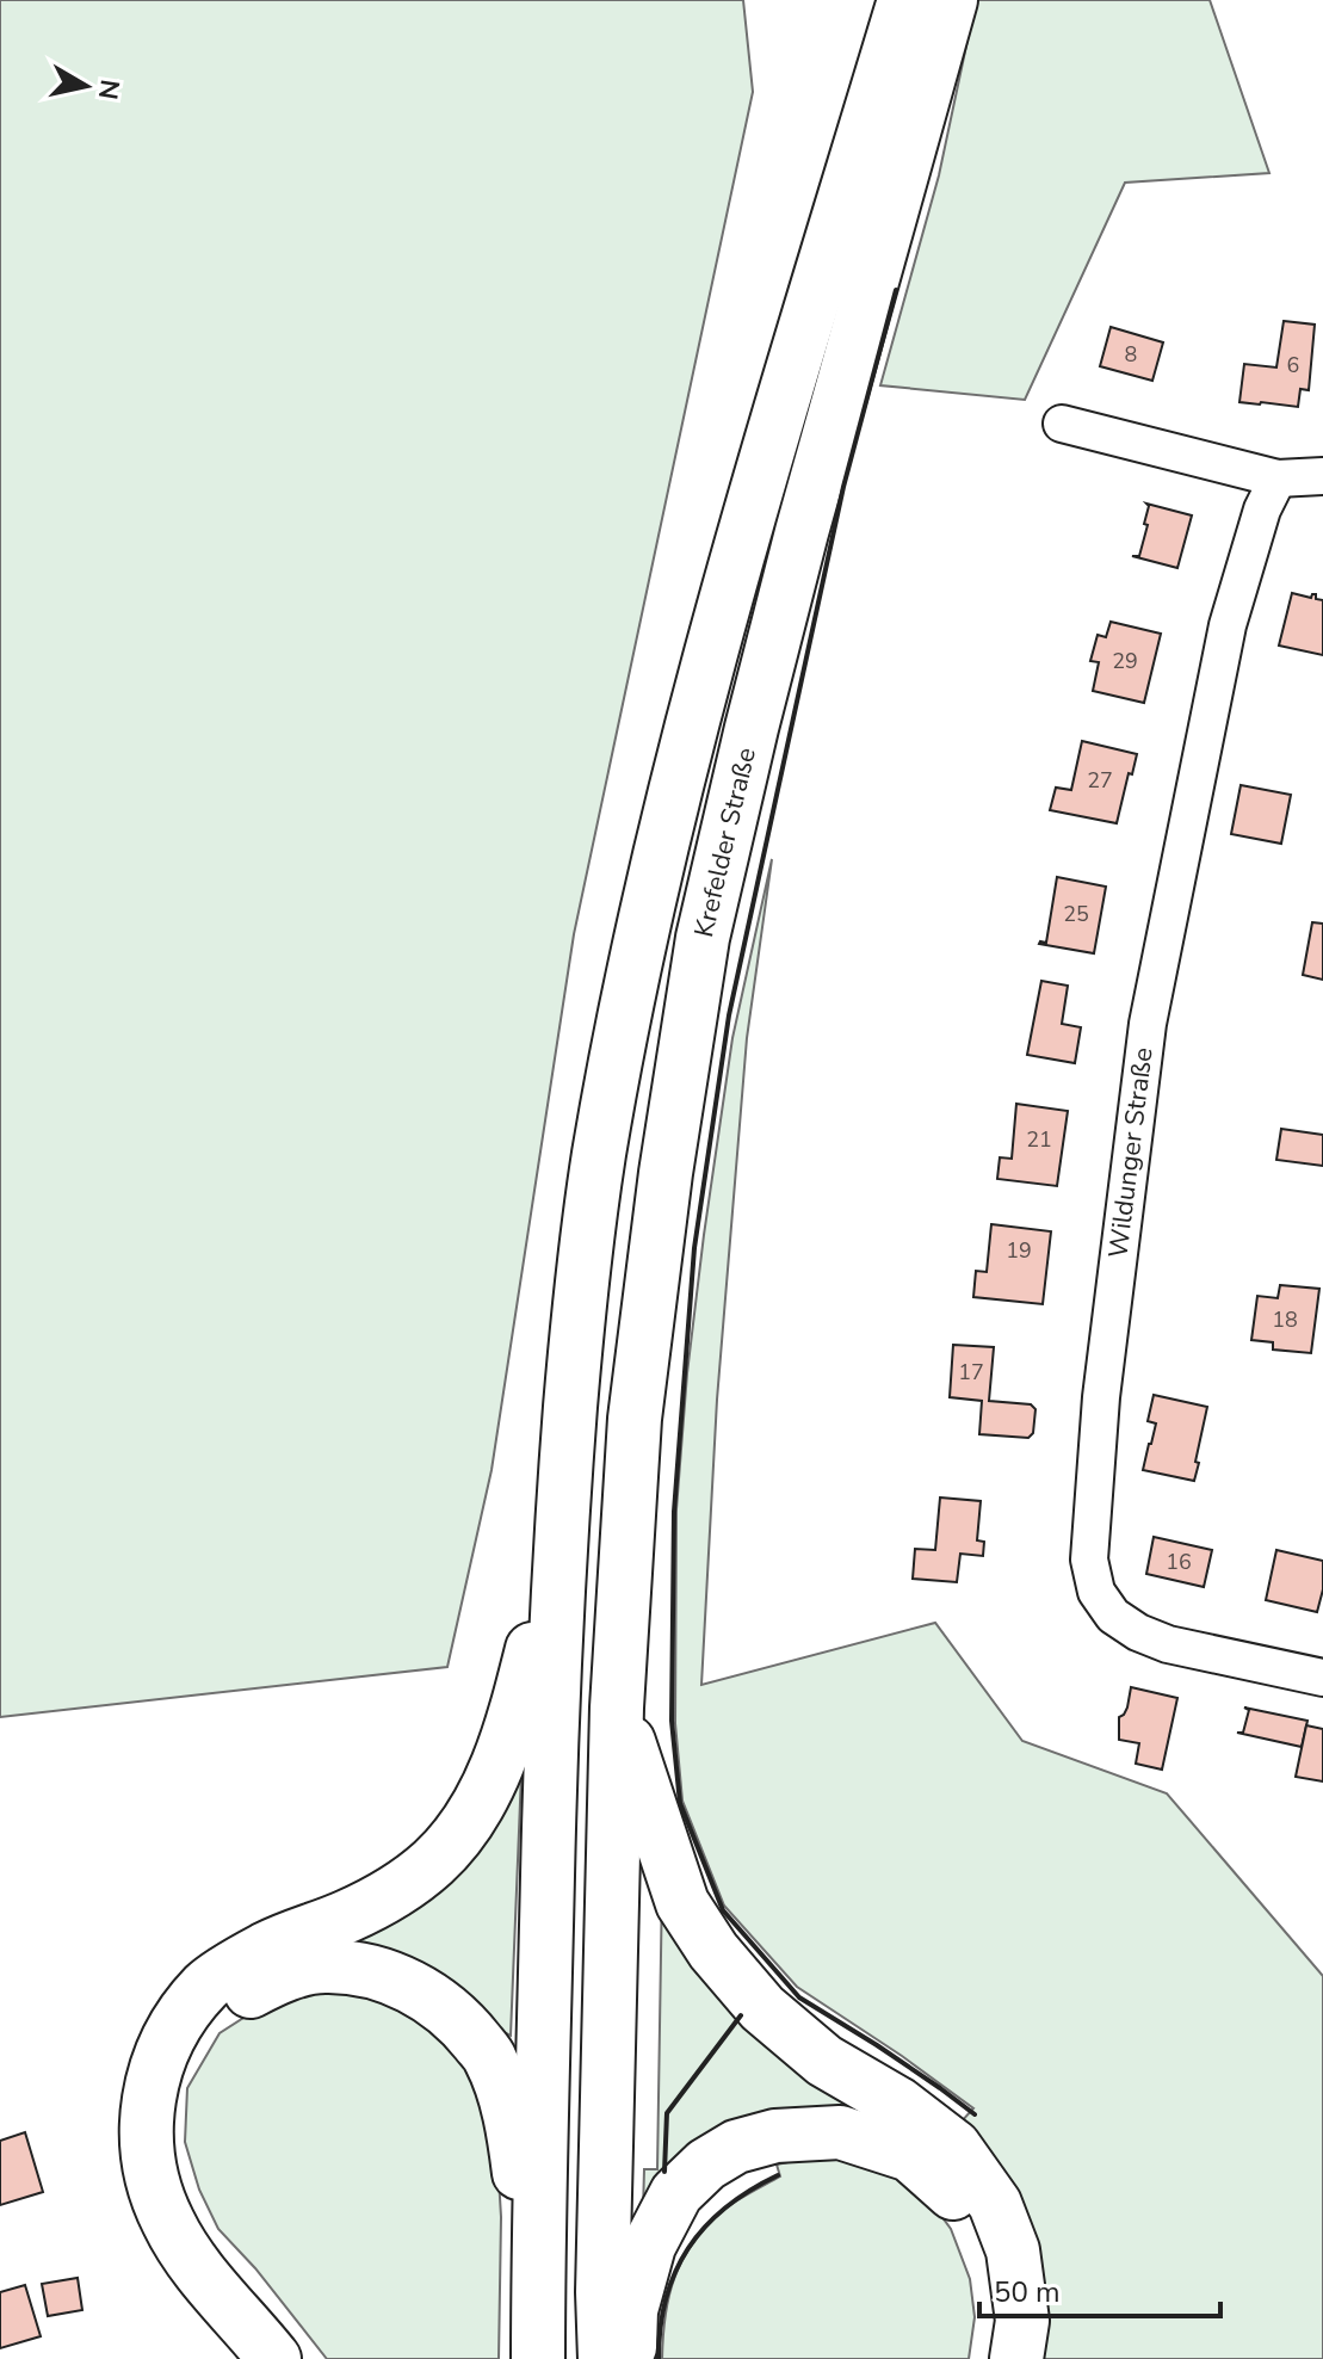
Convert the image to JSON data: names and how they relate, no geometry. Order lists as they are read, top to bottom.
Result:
{
  "streets": {
    "highway": ["Krefelder Straße"],
    "street": ["Wildunger Straße"]
  },
  "house_numbers": [
    "8",
    "6",
    "29",
    "27",
    "25",
    "21",
    "19",
    "18",
    "17",
    "16"
  ],
  "scale_bar": "50 m",
  "north": "right"
}
